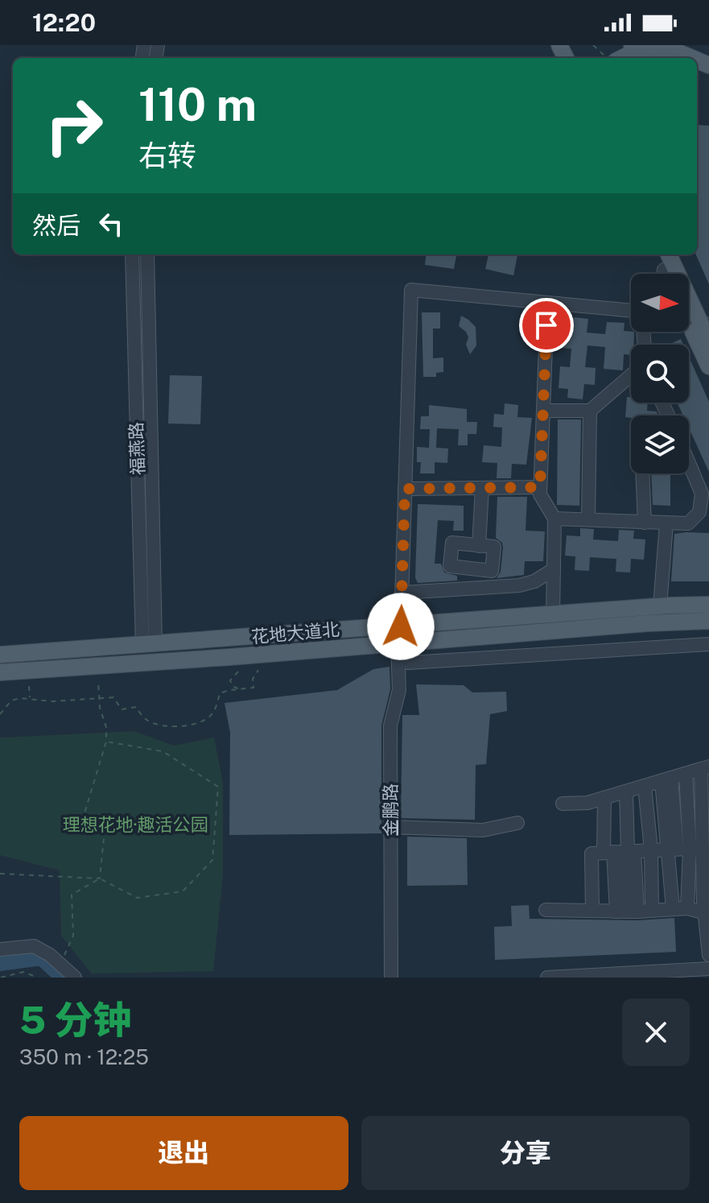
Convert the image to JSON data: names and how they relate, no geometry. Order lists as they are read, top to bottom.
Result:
{
  "streets": {
    "main road": ["花地大道北"],
    "street": ["福燕路", "金鹏路"]
  },
  "crossings": [
    ["福燕路", "花地大道北"],
    ["花地大道北", "金鹏路"]
  ],
  "parks": ["理想花地·趣活公园"],
  "north": "right",
  "page": {
    "status": "12:20",
    "turn": ["110 m", "右转"],
    "then": "然后",
    "heading": ["5 分钟", "350 m · 12:25"],
    "buttons": ["退出", "分享"]
  }
}
